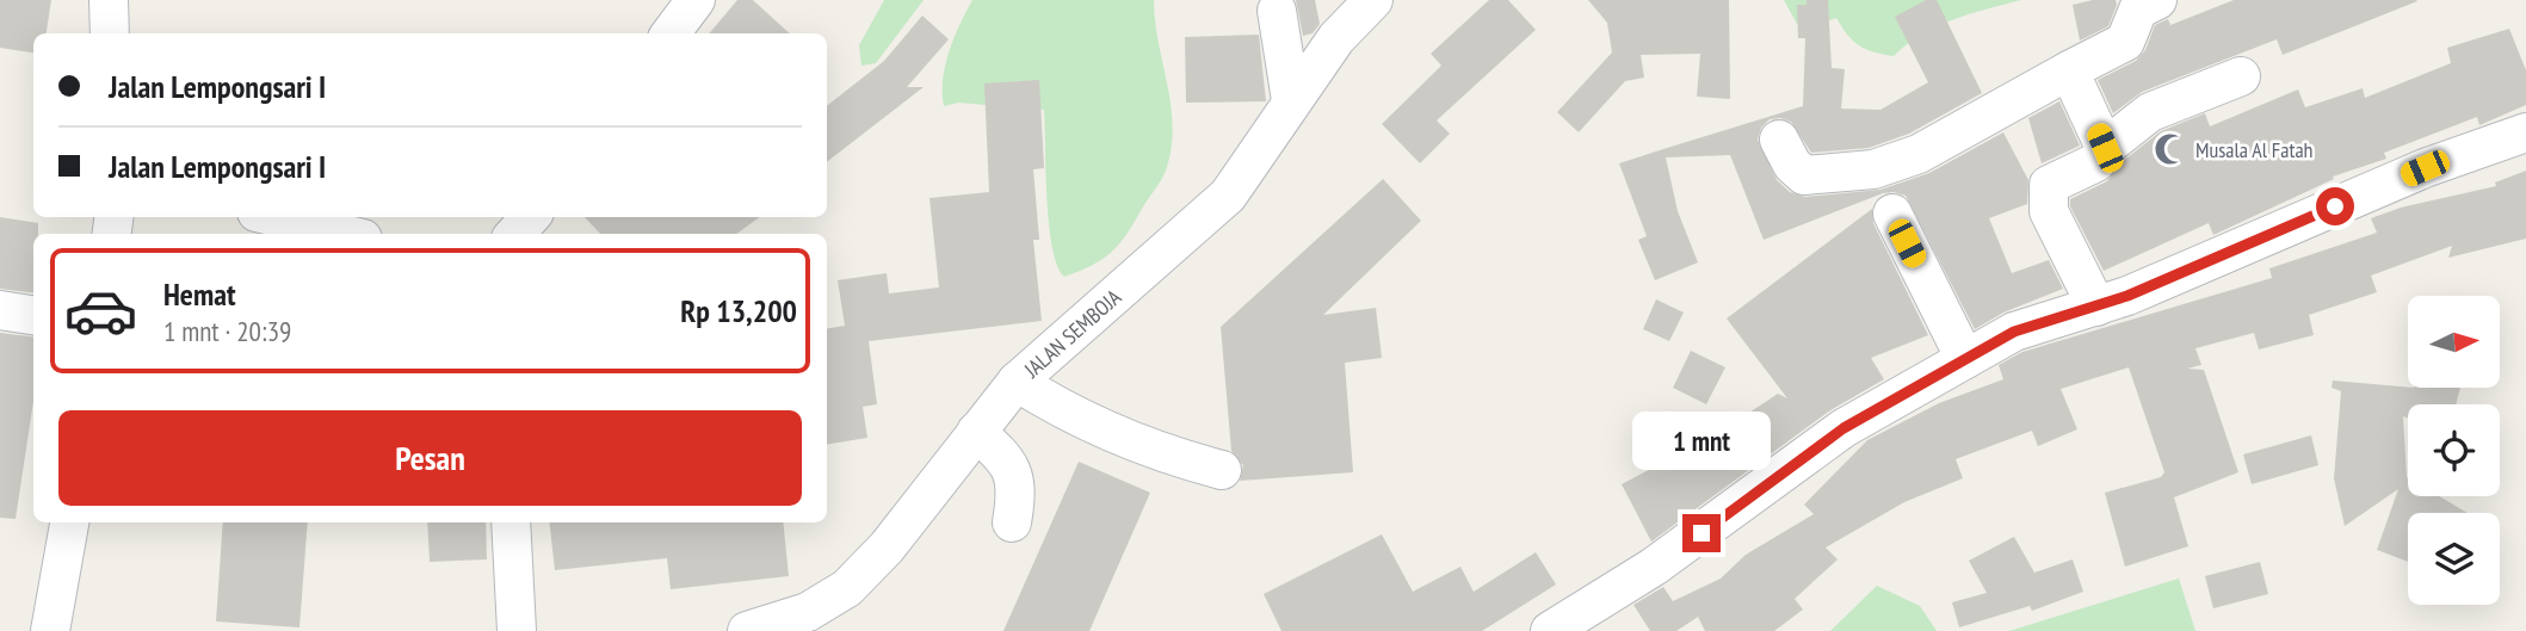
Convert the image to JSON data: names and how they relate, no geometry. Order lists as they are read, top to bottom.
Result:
{
  "streets": {
    "street": ["JALAN SEMBOJA"]
  },
  "places": {
    "mosque": ["Musala Al Fatah"]
  },
  "north": "right",
  "page": {
    "banner": ["Jalan Lempongsari I", "Jalan Lempongsari I"],
    "list": [
      {
        "name": "Hemat",
        "note": "1 mnt · 20:39",
        "value": "Rp 13,200"
      }
    ],
    "buttons": "Pesan",
    "bubble": "1 mnt"
  }
}
